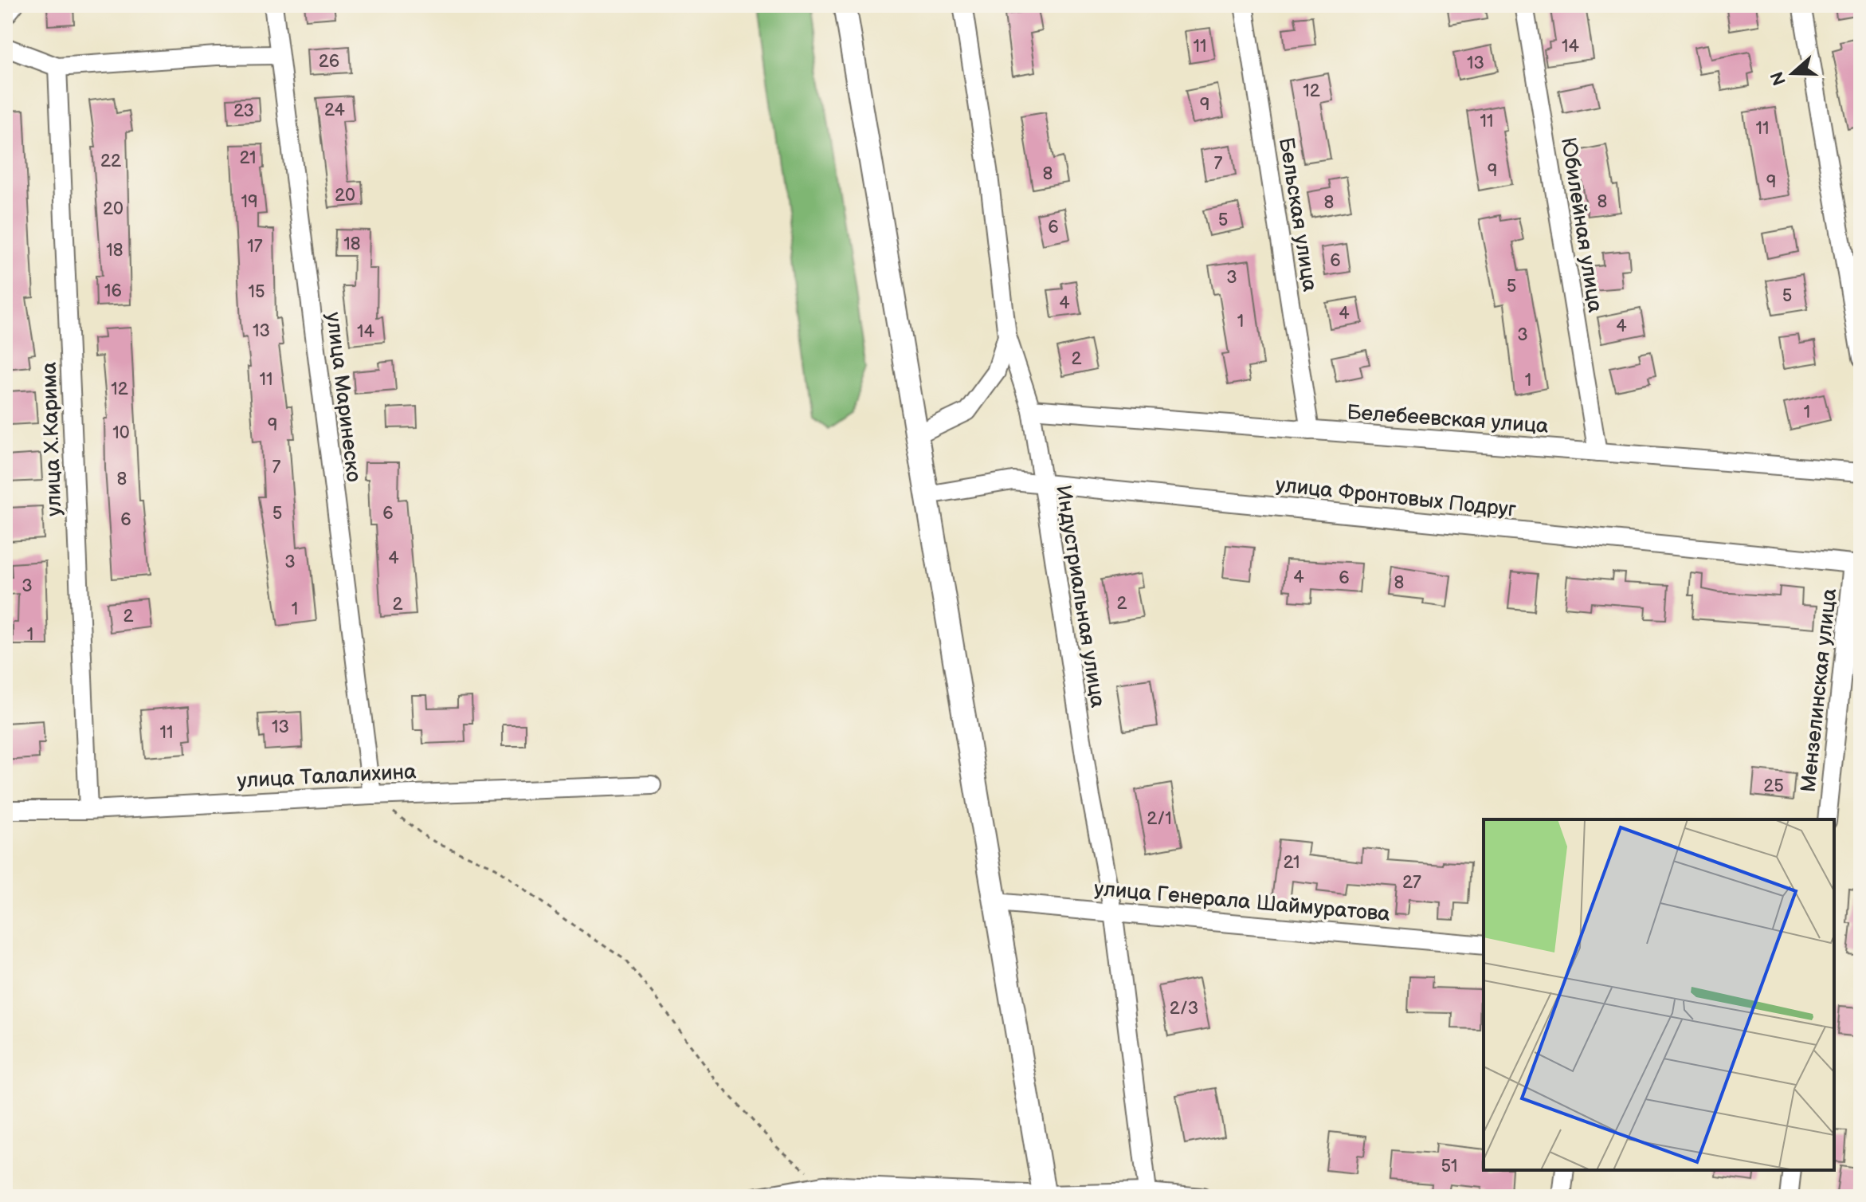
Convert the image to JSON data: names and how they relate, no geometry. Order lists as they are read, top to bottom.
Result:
{
  "streets": {
    "street": [
      "Бельская улица",
      "Юбилейная улица",
      "улица Маринеско",
      "Белебеевская улица",
      "улица Х.Карима",
      "улица Фронтовых Подруг",
      "Индустриальная улица",
      "Мензелинская улица",
      "улица Талалихина",
      "улица Генерала Шаймуратова"
    ]
  },
  "crossings": [
    ["Бельская улица", "Белебеевская улица"],
    ["Юбилейная улица", "Белебеевская улица"],
    ["улица Маринеско", "улица Талалихина"],
    ["Белебеевская улица", "Индустриальная улица"],
    ["улица Х.Карима", "улица Талалихина"],
    ["улица Фронтовых Подруг", "Индустриальная улица"],
    ["улица Фронтовых Подруг", "Мензелинская улица"],
    ["Индустриальная улица", "улица Генерала Шаймуратова"]
  ],
  "house_numbers": [
    "11",
    "14",
    "26",
    "13",
    "12",
    "9",
    "24",
    "23",
    "11",
    "11",
    "21",
    "22",
    "7",
    "9",
    "8",
    "9",
    "20",
    "19",
    "8",
    "8",
    "20",
    "5",
    "6",
    "18",
    "17",
    "18",
    "6",
    "3",
    "5",
    "16",
    "15",
    "5",
    "4",
    "4",
    "1",
    "4",
    "13",
    "14",
    "3",
    "2",
    "11",
    "1",
    "12",
    "1",
    "9",
    "10",
    "7",
    "8",
    "5",
    "6",
    "6",
    "4",
    "3",
    "4",
    "6",
    "8",
    "3",
    "2",
    "2",
    "1",
    "2",
    "1",
    "13",
    "11",
    "25",
    "2/1",
    "21",
    "27",
    "2/3",
    "51"
  ],
  "north": "left"
}
